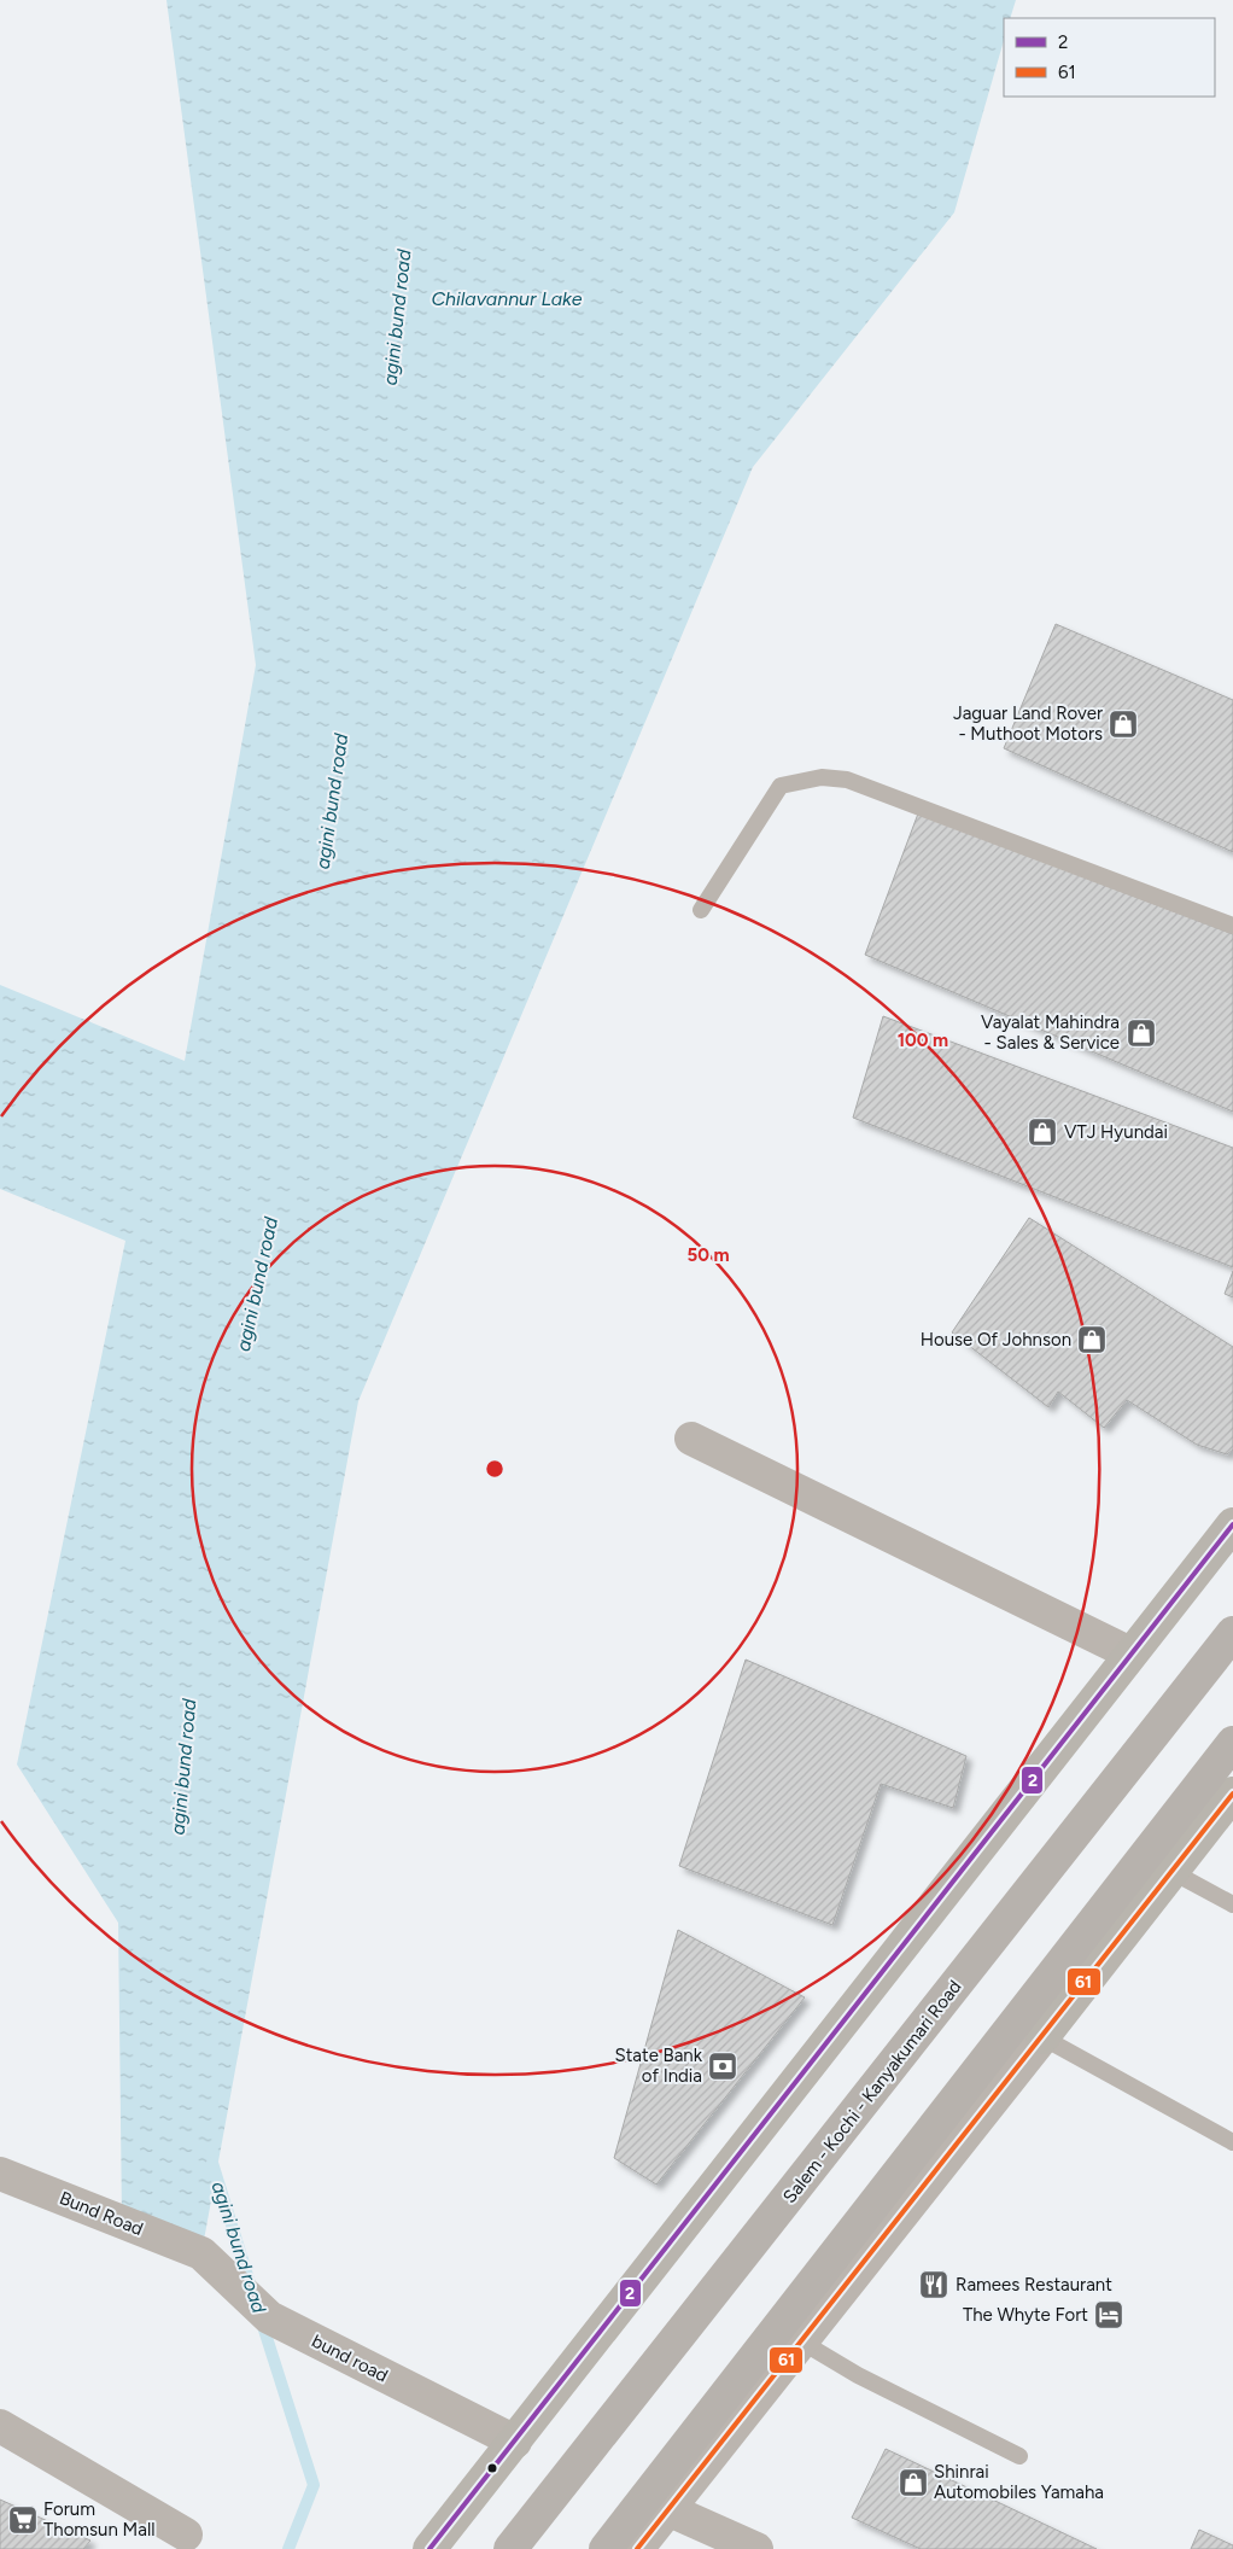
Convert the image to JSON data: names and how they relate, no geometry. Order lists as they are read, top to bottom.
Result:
{
  "streets": {
    "highway": ["Salem - Kochi - Kanyakumari Road"],
    "street": ["Bund Road", "bund road"]
  },
  "crossings": [
    ["Bund Road", "bund road"]
  ],
  "water": ["Chilavannur Lake", "agini bund road"],
  "places": {
    "shop": [
      "Jaguar Land Rover - Muthoot Motors",
      "Vayalat Mahindra - Sales & Service",
      "VTJ Hyundai",
      "House Of Johnson",
      "Shinrai Automobiles Yamaha"
    ],
    "bank": ["State Bank of India"],
    "restaurant": ["Ramees Restaurant"],
    "hotel": ["The Whyte Fort"],
    "supermarket": ["Forum Thomsun Mall"]
  },
  "lines": ["transit line 2", "transit line 61"],
  "legend": ["2", "61"],
  "rings": ["100 m", "50 m"]
}
